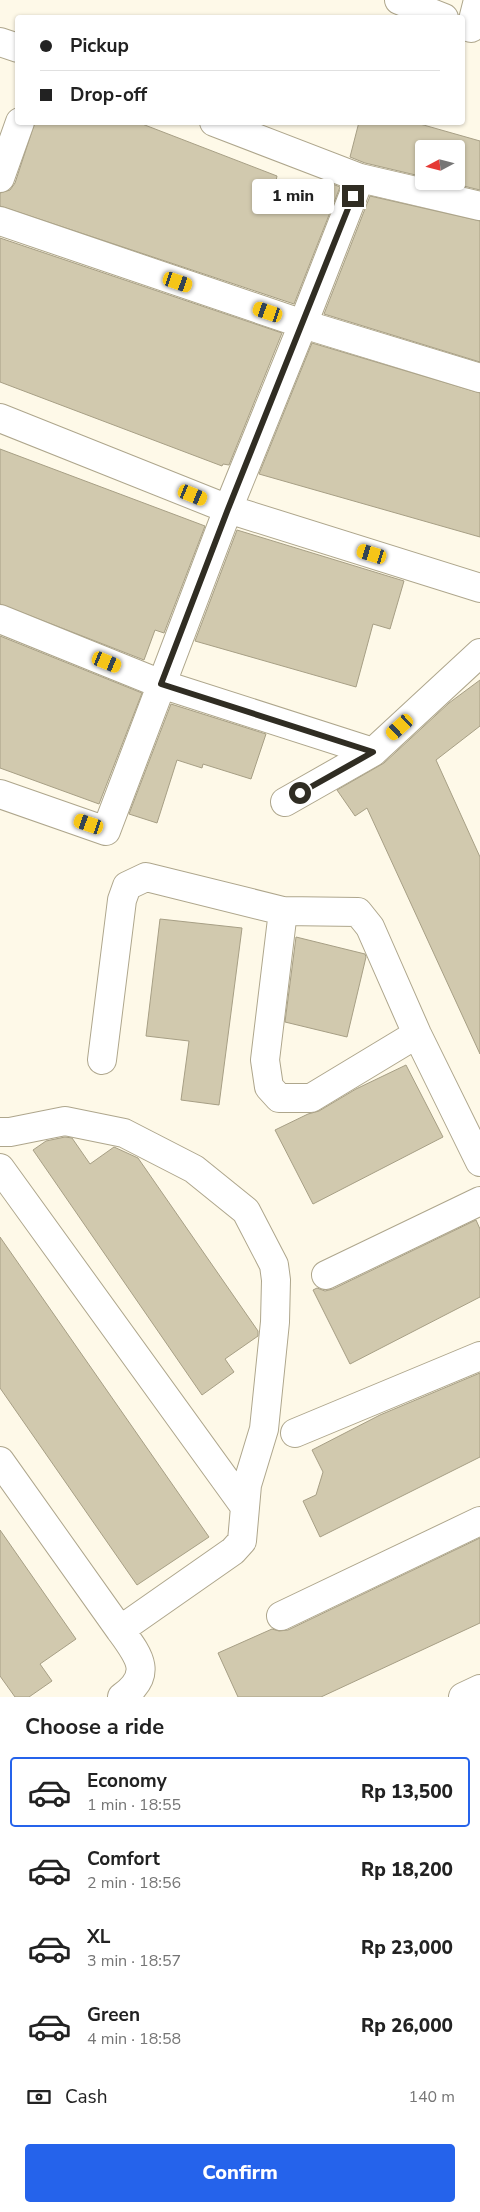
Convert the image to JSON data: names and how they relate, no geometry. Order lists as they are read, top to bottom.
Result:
{
  "north": "left",
  "page": {
    "banner": ["Pickup", "Drop-off"],
    "bubble": "1 min",
    "heading": "Choose a ride",
    "list": [
      {
        "name": "Economy",
        "note": "1 min · 18:55",
        "value": "Rp 13,500"
      },
      {
        "name": "Comfort",
        "note": "2 min · 18:56",
        "value": "Rp 18,200"
      },
      {
        "name": "XL",
        "note": "3 min · 18:57",
        "value": "Rp 23,000"
      },
      {
        "name": "Green",
        "note": "4 min · 18:58",
        "value": "Rp 26,000"
      }
    ],
    "pay": ["Cash", "140 m"],
    "buttons": "Confirm"
  }
}
